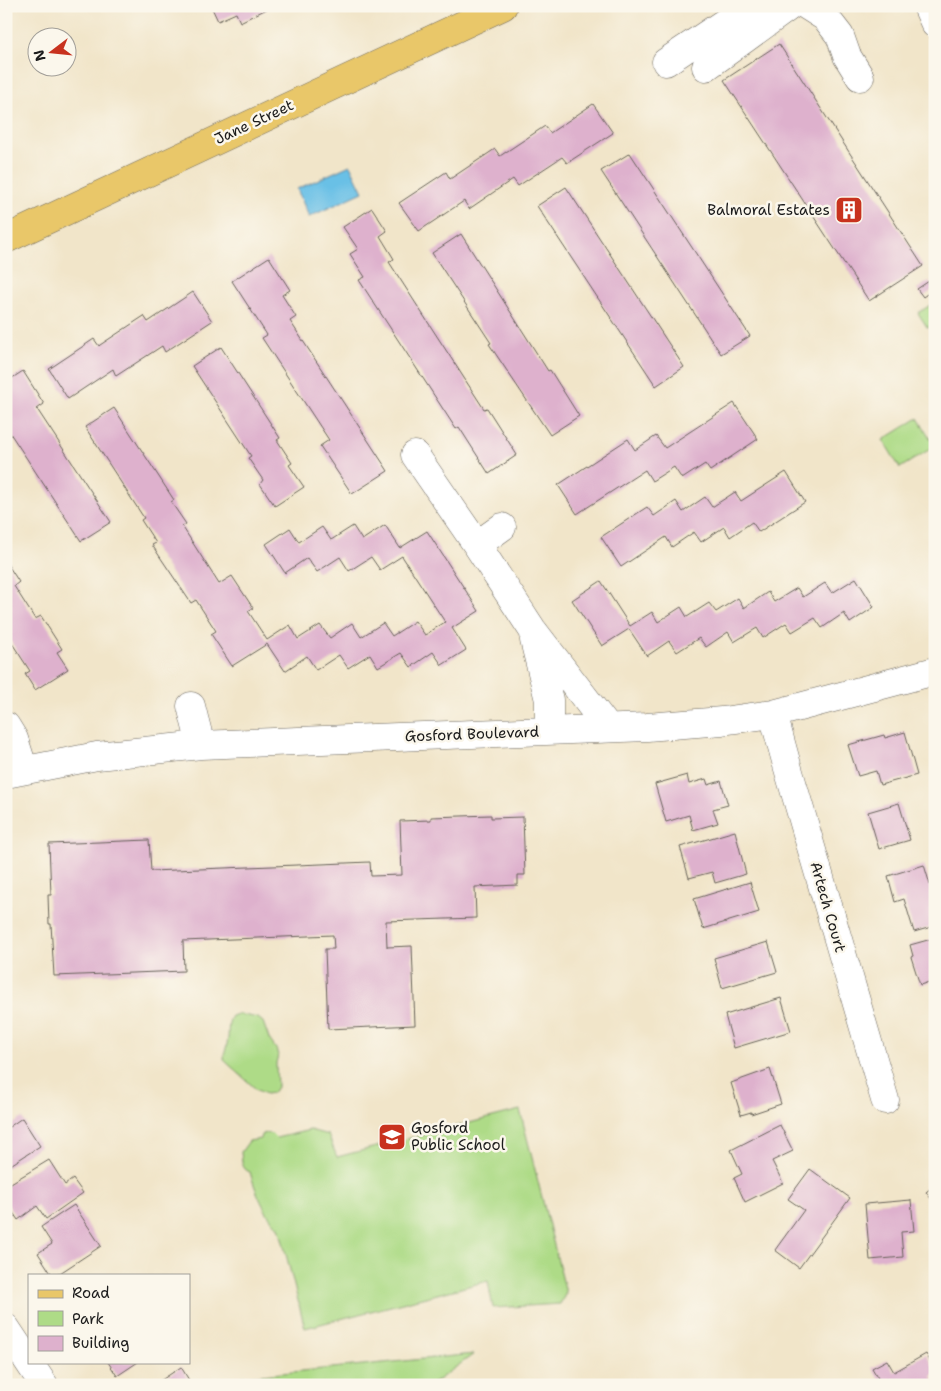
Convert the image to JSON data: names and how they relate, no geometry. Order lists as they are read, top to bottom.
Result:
{
  "streets": {
    "main road": ["Jane Street"],
    "street": ["Gosford Boulevard", "Artech Court"]
  },
  "crossings": [
    ["Gosford Boulevard", "Artech Court"]
  ],
  "places": {
    "building": ["Balmoral Estates"],
    "school or university": ["Gosford Public School"]
  },
  "legend": ["Road", "Park", "Building"],
  "north": "left"
}
